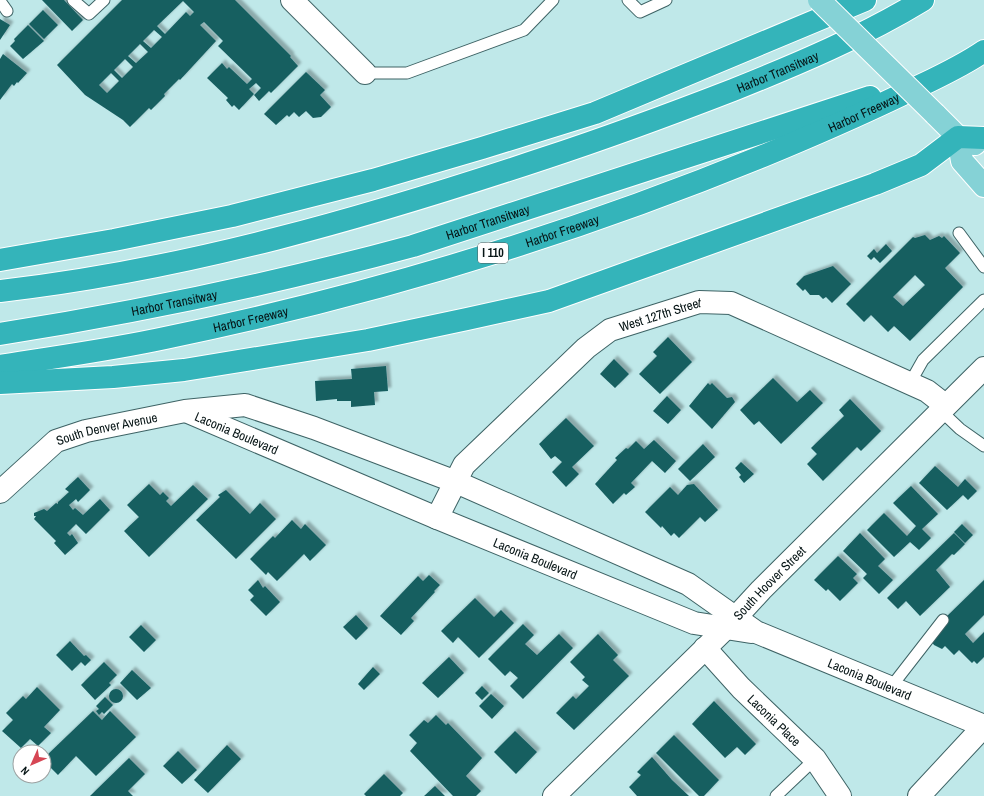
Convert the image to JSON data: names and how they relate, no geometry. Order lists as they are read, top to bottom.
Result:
{
  "streets": {
    "highway": ["Harbor Transitway", "Harbor Freeway", "I 110"],
    "street": [
      "West 127th Street",
      "South Denver Avenue",
      "Laconia Boulevard",
      "South Hoover Street",
      "Laconia Place"
    ]
  },
  "crossings": [
    ["Harbor Transitway", "Harbor Freeway"],
    ["West 127th Street", "Laconia Boulevard"],
    ["West 127th Street", "South Hoover Street"],
    ["South Denver Avenue", "Laconia Boulevard"],
    ["Laconia Boulevard", "South Hoover Street"],
    ["South Hoover Street", "Laconia Place"]
  ],
  "north": "bottom left"
}
